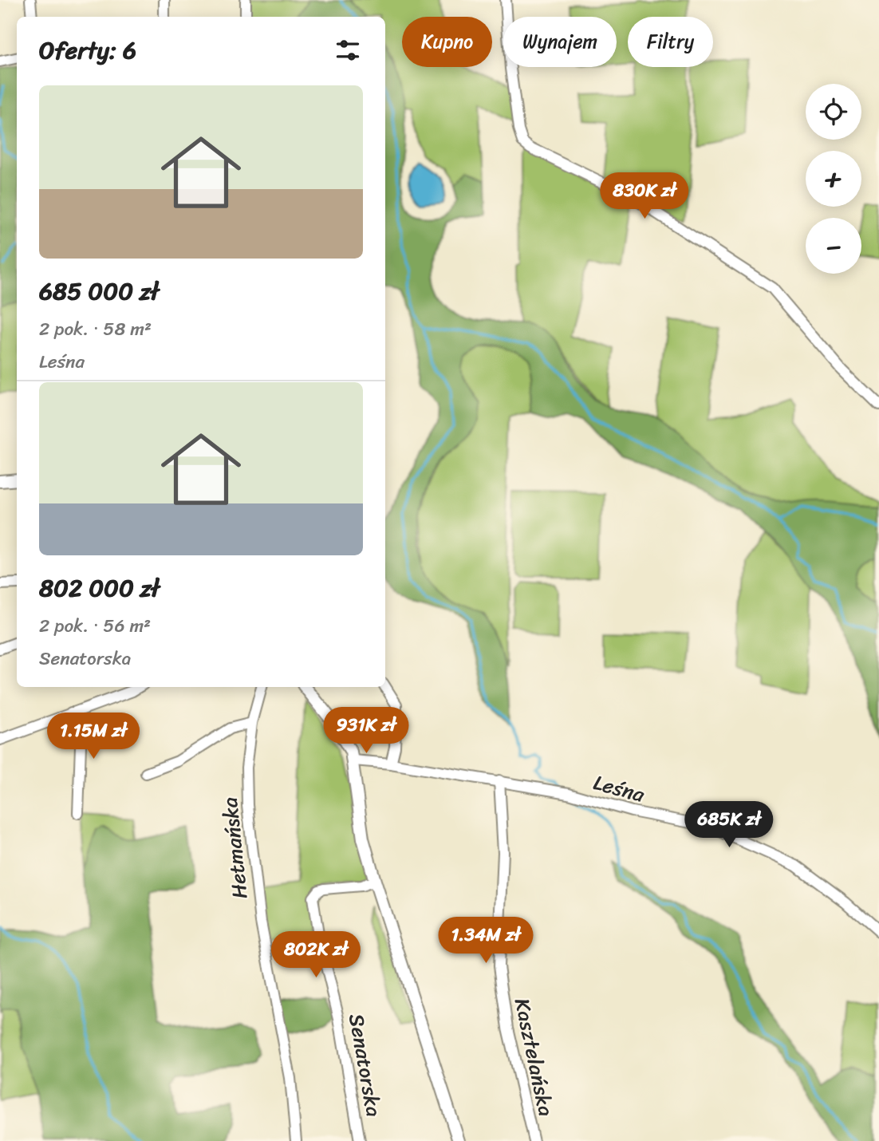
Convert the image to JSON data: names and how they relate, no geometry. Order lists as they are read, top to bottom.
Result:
{
  "streets": {
    "street": [
      "Leśna",
      "Hetmańska",
      "Kasztelańska",
      "Senatorska"
    ]
  },
  "crossings": [
    ["Leśna", "Kasztelańska"]
  ],
  "page": {
    "chip": ["Kupno", "Wynajem", "Filtry"],
    "heading": "Oferty: 6",
    "map_buttons": ["+", "−"],
    "list": [
      {
        "name": "685 000 zł",
        "note": "2 pok. · 58 m² · Leśna"
      },
      {
        "name": "802 000 zł",
        "note": "2 pok. · 56 m² · Senatorska"
      }
    ],
    "price": [
      "830K zł",
      "931K zł",
      "1.15M zł",
      "685K zł",
      "1.34M zł",
      "802K zł"
    ]
  }
}
